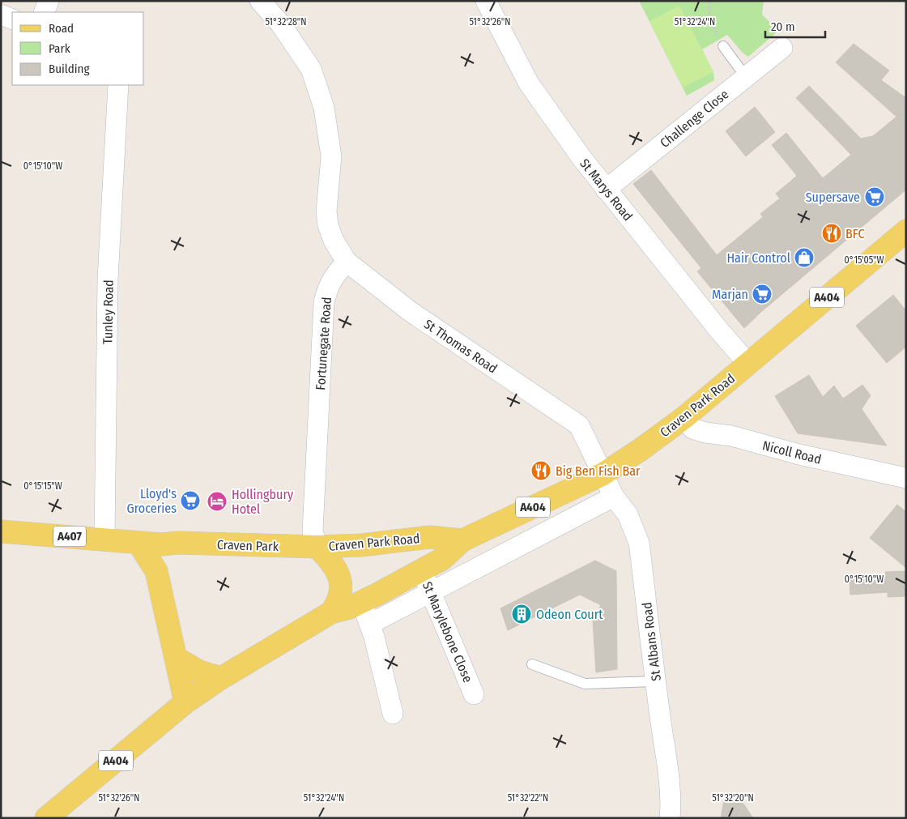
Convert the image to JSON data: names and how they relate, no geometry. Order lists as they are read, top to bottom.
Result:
{
  "streets": {
    "main road": [
      "A404",
      "Craven Park Road",
      "A407",
      "Craven Park"
    ],
    "street": [
      "Challenge Close",
      "St Marys Road",
      "Tunley Road",
      "Fortunegate Road",
      "St Thomas Road",
      "Nicoll Road",
      "St Marylebone Close",
      "St Albans Road"
    ]
  },
  "crossings": [
    ["Challenge Close", "St Marys Road"],
    ["St Marys Road", "Craven Park Road"],
    ["A404", "Craven Park Road"],
    ["Tunley Road", "Craven Park"],
    ["Fortunegate Road", "St Thomas Road"],
    ["Fortunegate Road", "Craven Park Road"],
    ["Fortunegate Road", "Craven Park"],
    ["St Thomas Road", "St Albans Road"],
    ["Craven Park Road", "Nicoll Road"],
    ["Craven Park Road", "Craven Park"],
    ["Craven Park Road", "St Marylebone Close"],
    ["Craven Park Road", "St Albans Road"]
  ],
  "places": {
    "supermarket": ["Supersave", "Marjan", "Lloyd's Groceries"],
    "restaurant": ["BFC", "Big Ben Fish Bar"],
    "shop": ["Hair Control"],
    "hotel": ["Hollingbury Hotel"],
    "building": ["Odeon Court"]
  },
  "legend": ["Road", "Park", "Building"],
  "scale_bar": "20 m",
  "coordinates": [
    "51°32'28\"N",
    "51°32'26\"N",
    "51°32'24\"N",
    "0°15'10\"W",
    "0°15'05\"W",
    "0°15'15\"W",
    "51°32'22\"N",
    "51°32'20\"N"
  ]
}
